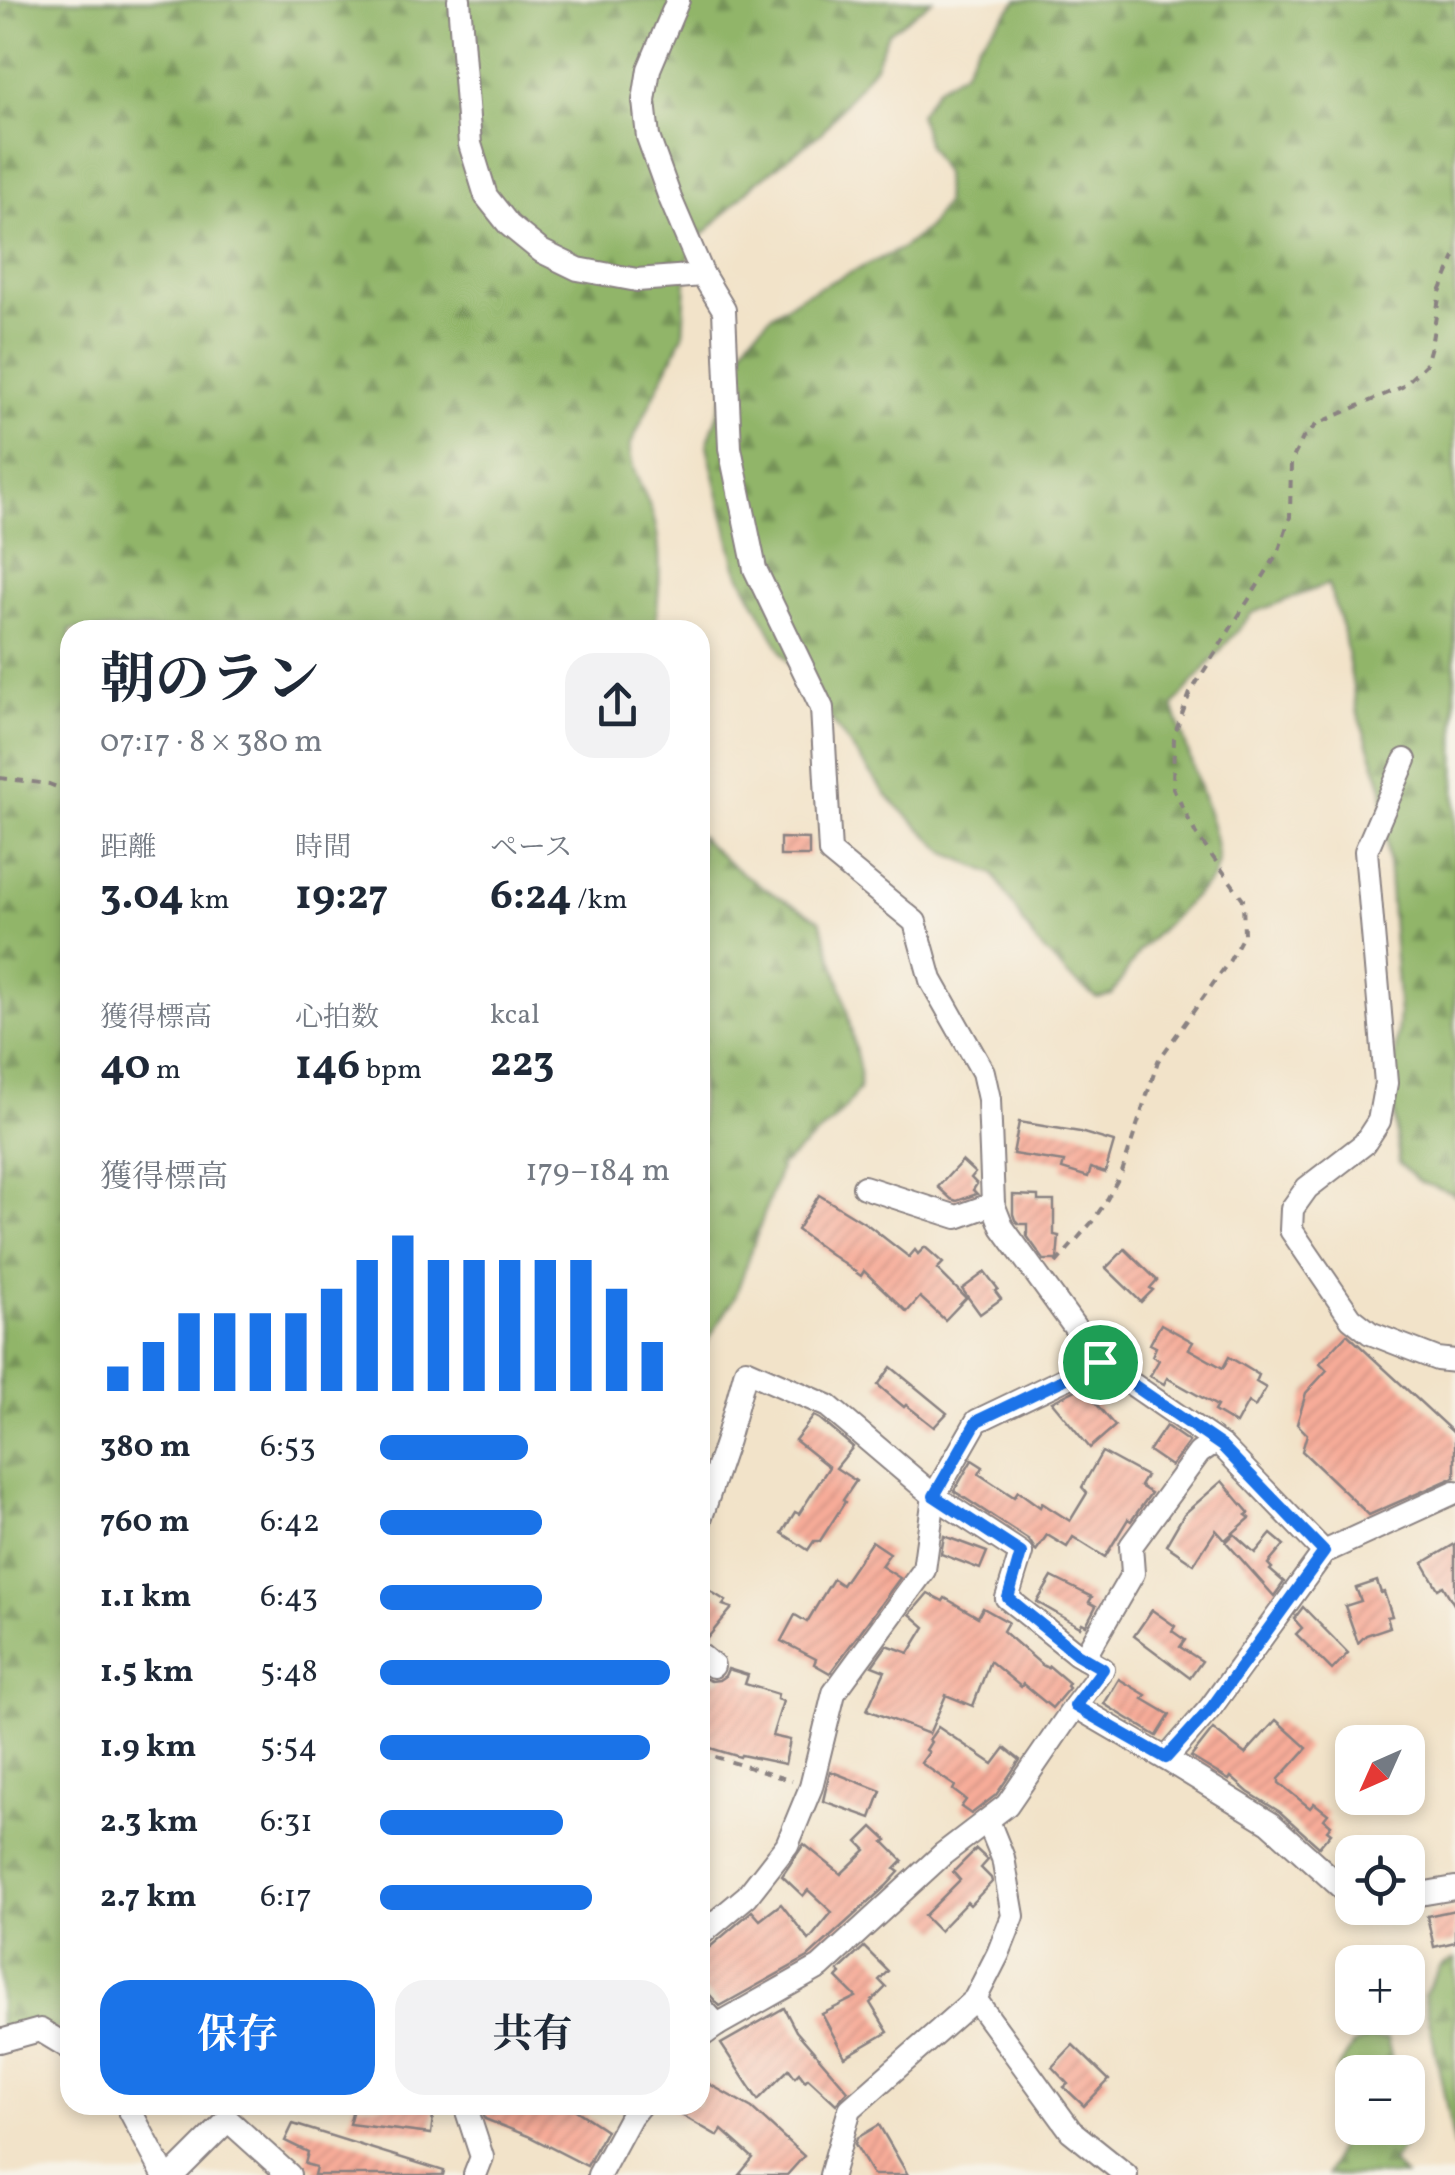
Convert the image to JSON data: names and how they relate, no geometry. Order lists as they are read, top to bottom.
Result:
{
  "north": "bottom left",
  "page": {
    "heading": ["朝のラン", "07:17 · 8 × 380 m"],
    "stats": [
      ["距離", "3.04 km"],
      ["時間", "19:27"],
      ["ペース", "6:24 /km"],
      ["獲得標高", "40 m"],
      ["心拍数", "146 bpm"],
      ["kcal", "223"]
    ],
    "chart": ["獲得標高", "179–184 m"],
    "list": [
      {
        "name": "380 m",
        "note": "6:53"
      },
      {
        "name": "760 m",
        "note": "6:42"
      },
      {
        "name": "1.1 km",
        "note": "6:43"
      },
      {
        "name": "1.5 km",
        "note": "5:48"
      },
      {
        "name": "1.9 km",
        "note": "5:54"
      },
      {
        "name": "2.3 km",
        "note": "6:31"
      },
      {
        "name": "2.7 km",
        "note": "6:17"
      }
    ],
    "map_buttons": ["+", "−"],
    "buttons": ["保存", "共有"]
  }
}
